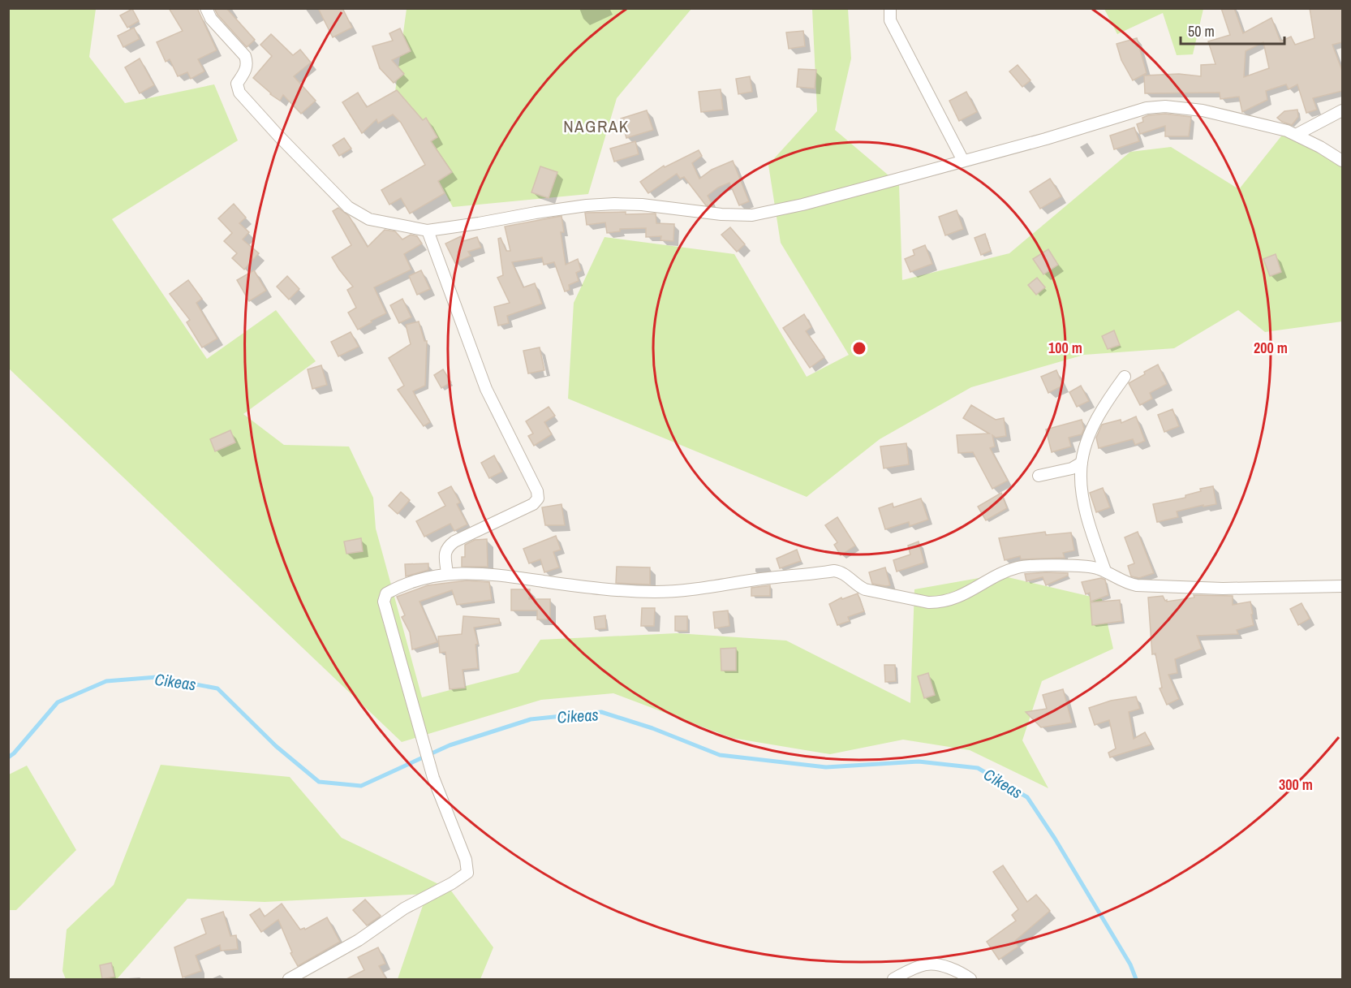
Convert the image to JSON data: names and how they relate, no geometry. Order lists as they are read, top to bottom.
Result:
{
  "districts": ["NAGRAK"],
  "water": ["Cikeas"],
  "scale_bar": "50 m",
  "rings": ["100 m", "200 m", "300 m"]
}
